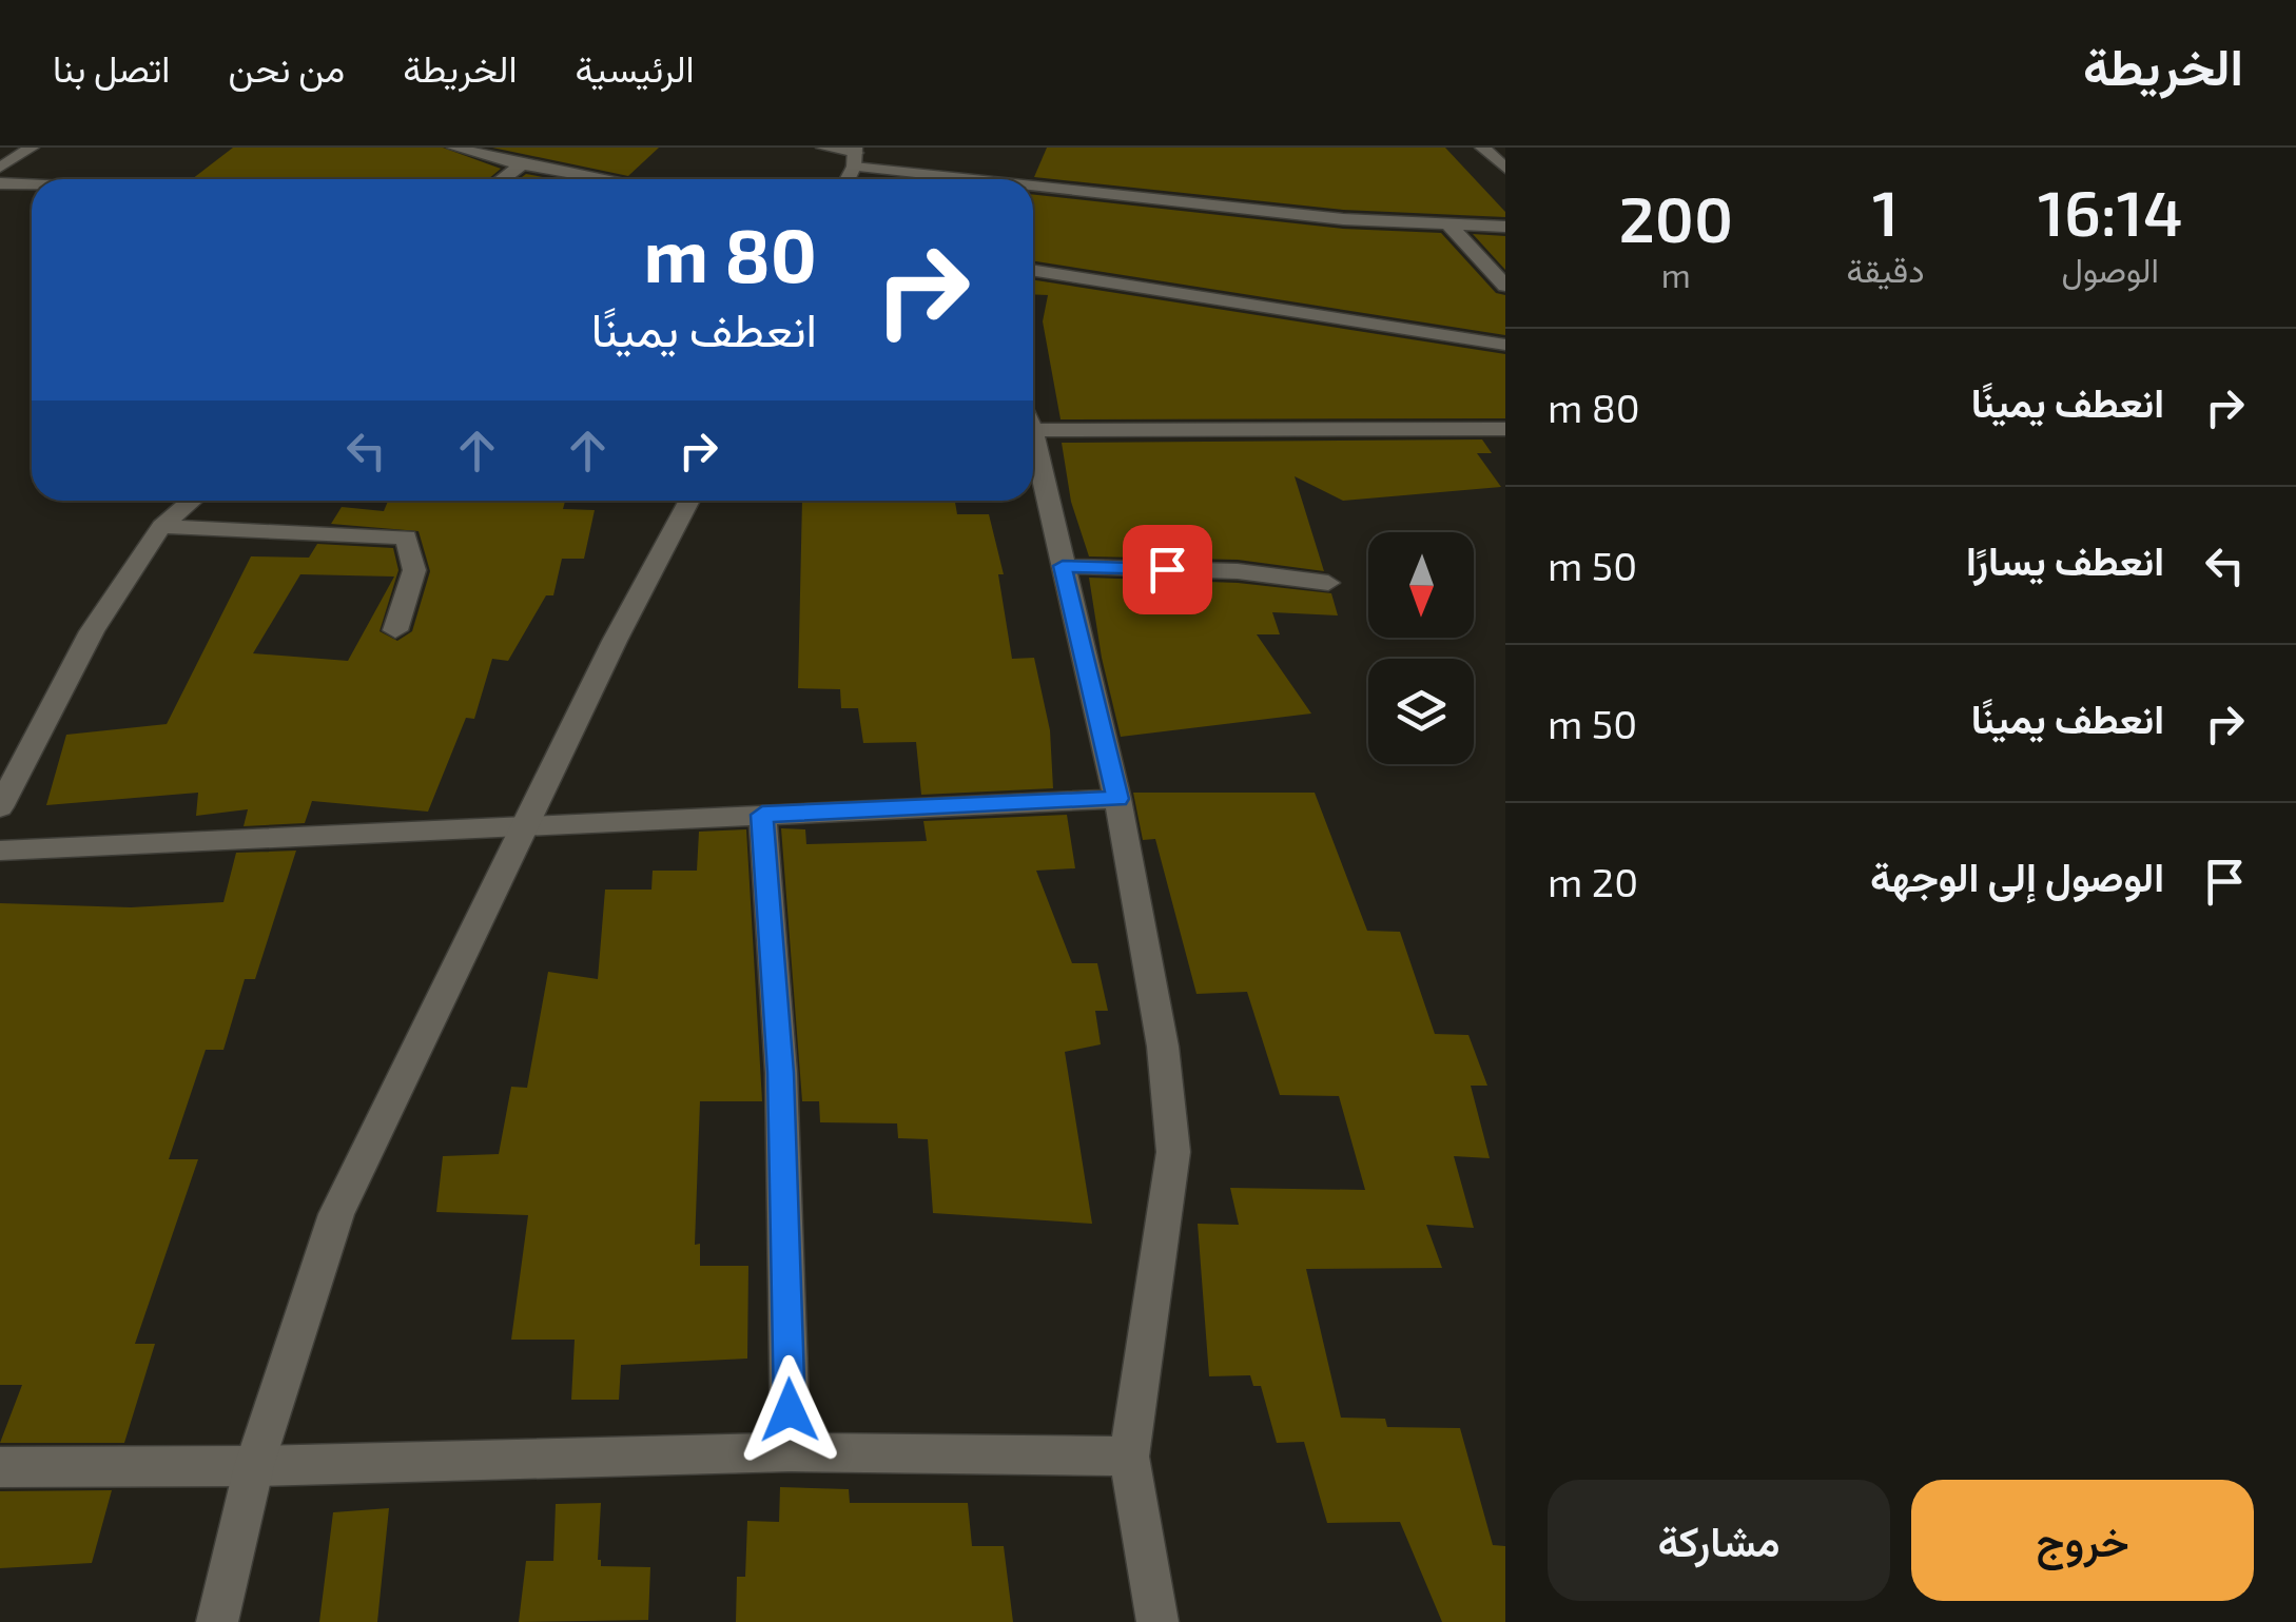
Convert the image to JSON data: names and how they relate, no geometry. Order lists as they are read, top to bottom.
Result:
{
  "north": "bottom",
  "page": {
    "header": "الخريطة",
    "nav": [
      "الرئيسية",
      "الخريطة",
      "من نحن",
      "اتصل بنا"
    ],
    "eta": [
      "16:14",
      "الوصول",
      "1",
      "دقيقة",
      "200",
      "m"
    ],
    "turn": ["80 m", "انعطف يمينًا"],
    "list": [
      {
        "name": "انعطف يمينًا",
        "value": "80 m"
      },
      {
        "name": "انعطف يسارًا",
        "value": "50 m"
      },
      {
        "name": "انعطف يمينًا",
        "value": "50 m"
      },
      {
        "name": "الوصول إلى الوجهة",
        "value": "20 m"
      }
    ],
    "buttons": ["خروج", "مشاركة"]
  }
}
